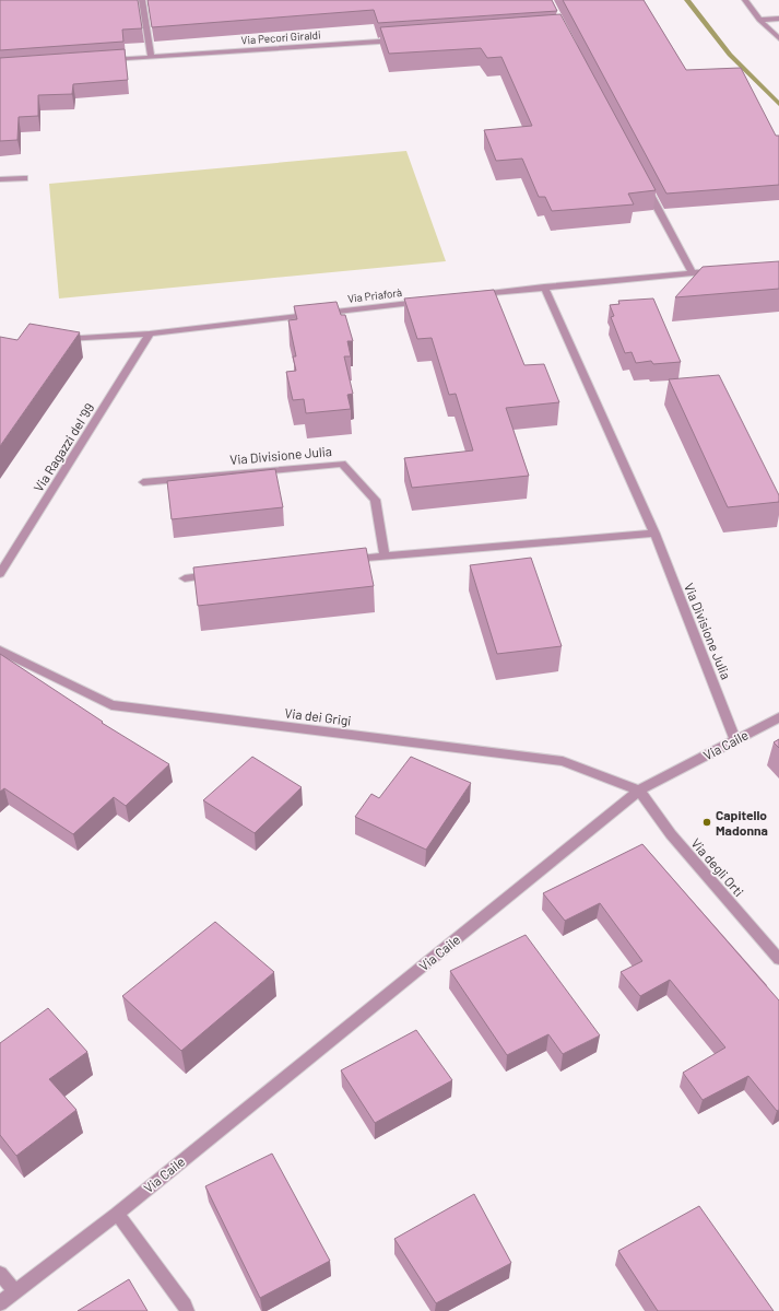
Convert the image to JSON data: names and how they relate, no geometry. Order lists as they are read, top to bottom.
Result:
{
  "streets": {
    "street": [
      "Via Pecori Giraldi",
      "Via Priaforà",
      "Via Ragazzi del '99",
      "Via Divisione Julia",
      "Via dei Grigi",
      "Via Caile",
      "Via degli Orti"
    ]
  },
  "crossings": [
    ["Via Priaforà", "Via Ragazzi del '99"],
    ["Via Divisione Julia", "Via Caile"],
    ["Via dei Grigi", "Via Caile"],
    ["Via dei Grigi", "Via degli Orti"],
    ["Via Caile", "Via degli Orti"]
  ],
  "places": ["Capitello Madonna"]
}
